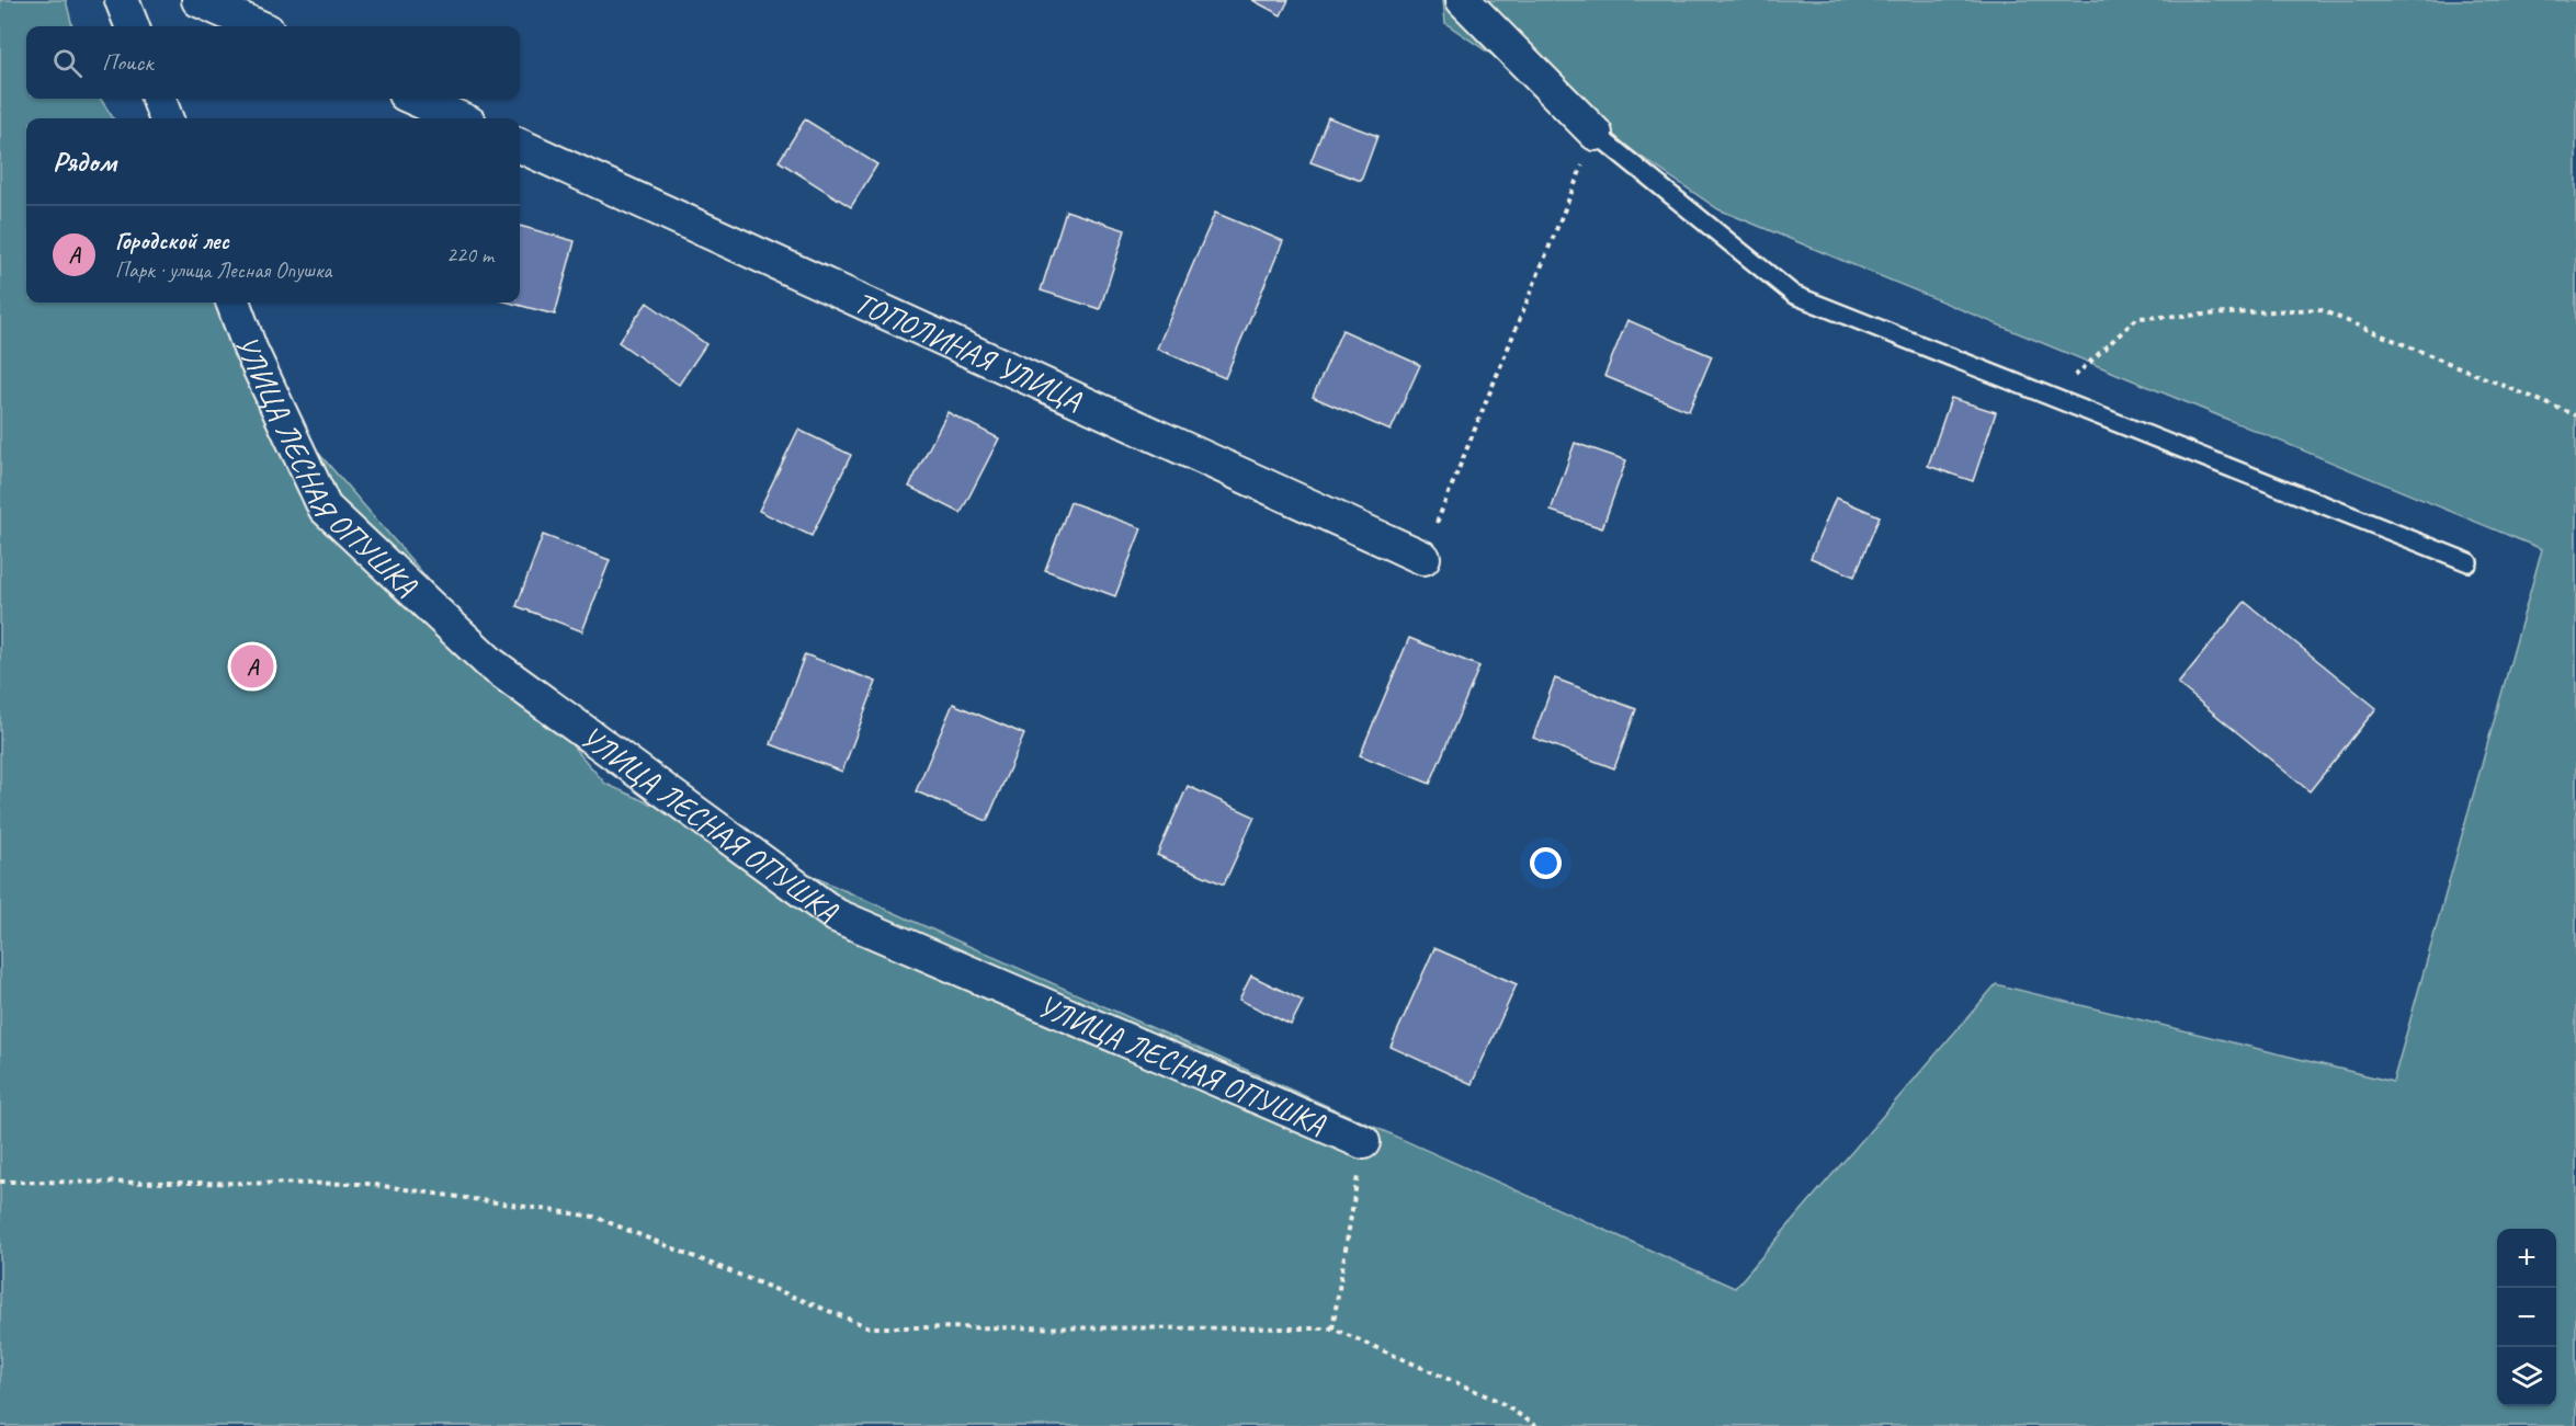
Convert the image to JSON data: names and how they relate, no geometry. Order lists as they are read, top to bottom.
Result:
{
  "streets": {
    "street": ["ТОПОЛИНАЯ УЛИЦА", "УЛИЦА ЛЕСНАЯ ОПУШКА"]
  },
  "page": {
    "search": "Поиск",
    "heading": "Рядом",
    "list": [
      {
        "mark": "A",
        "name": "Городской лес",
        "note": "Парк · улица Лесная Опушка",
        "value": "220 m"
      }
    ],
    "pins": "A",
    "map_buttons": ["+", "−"]
  }
}
